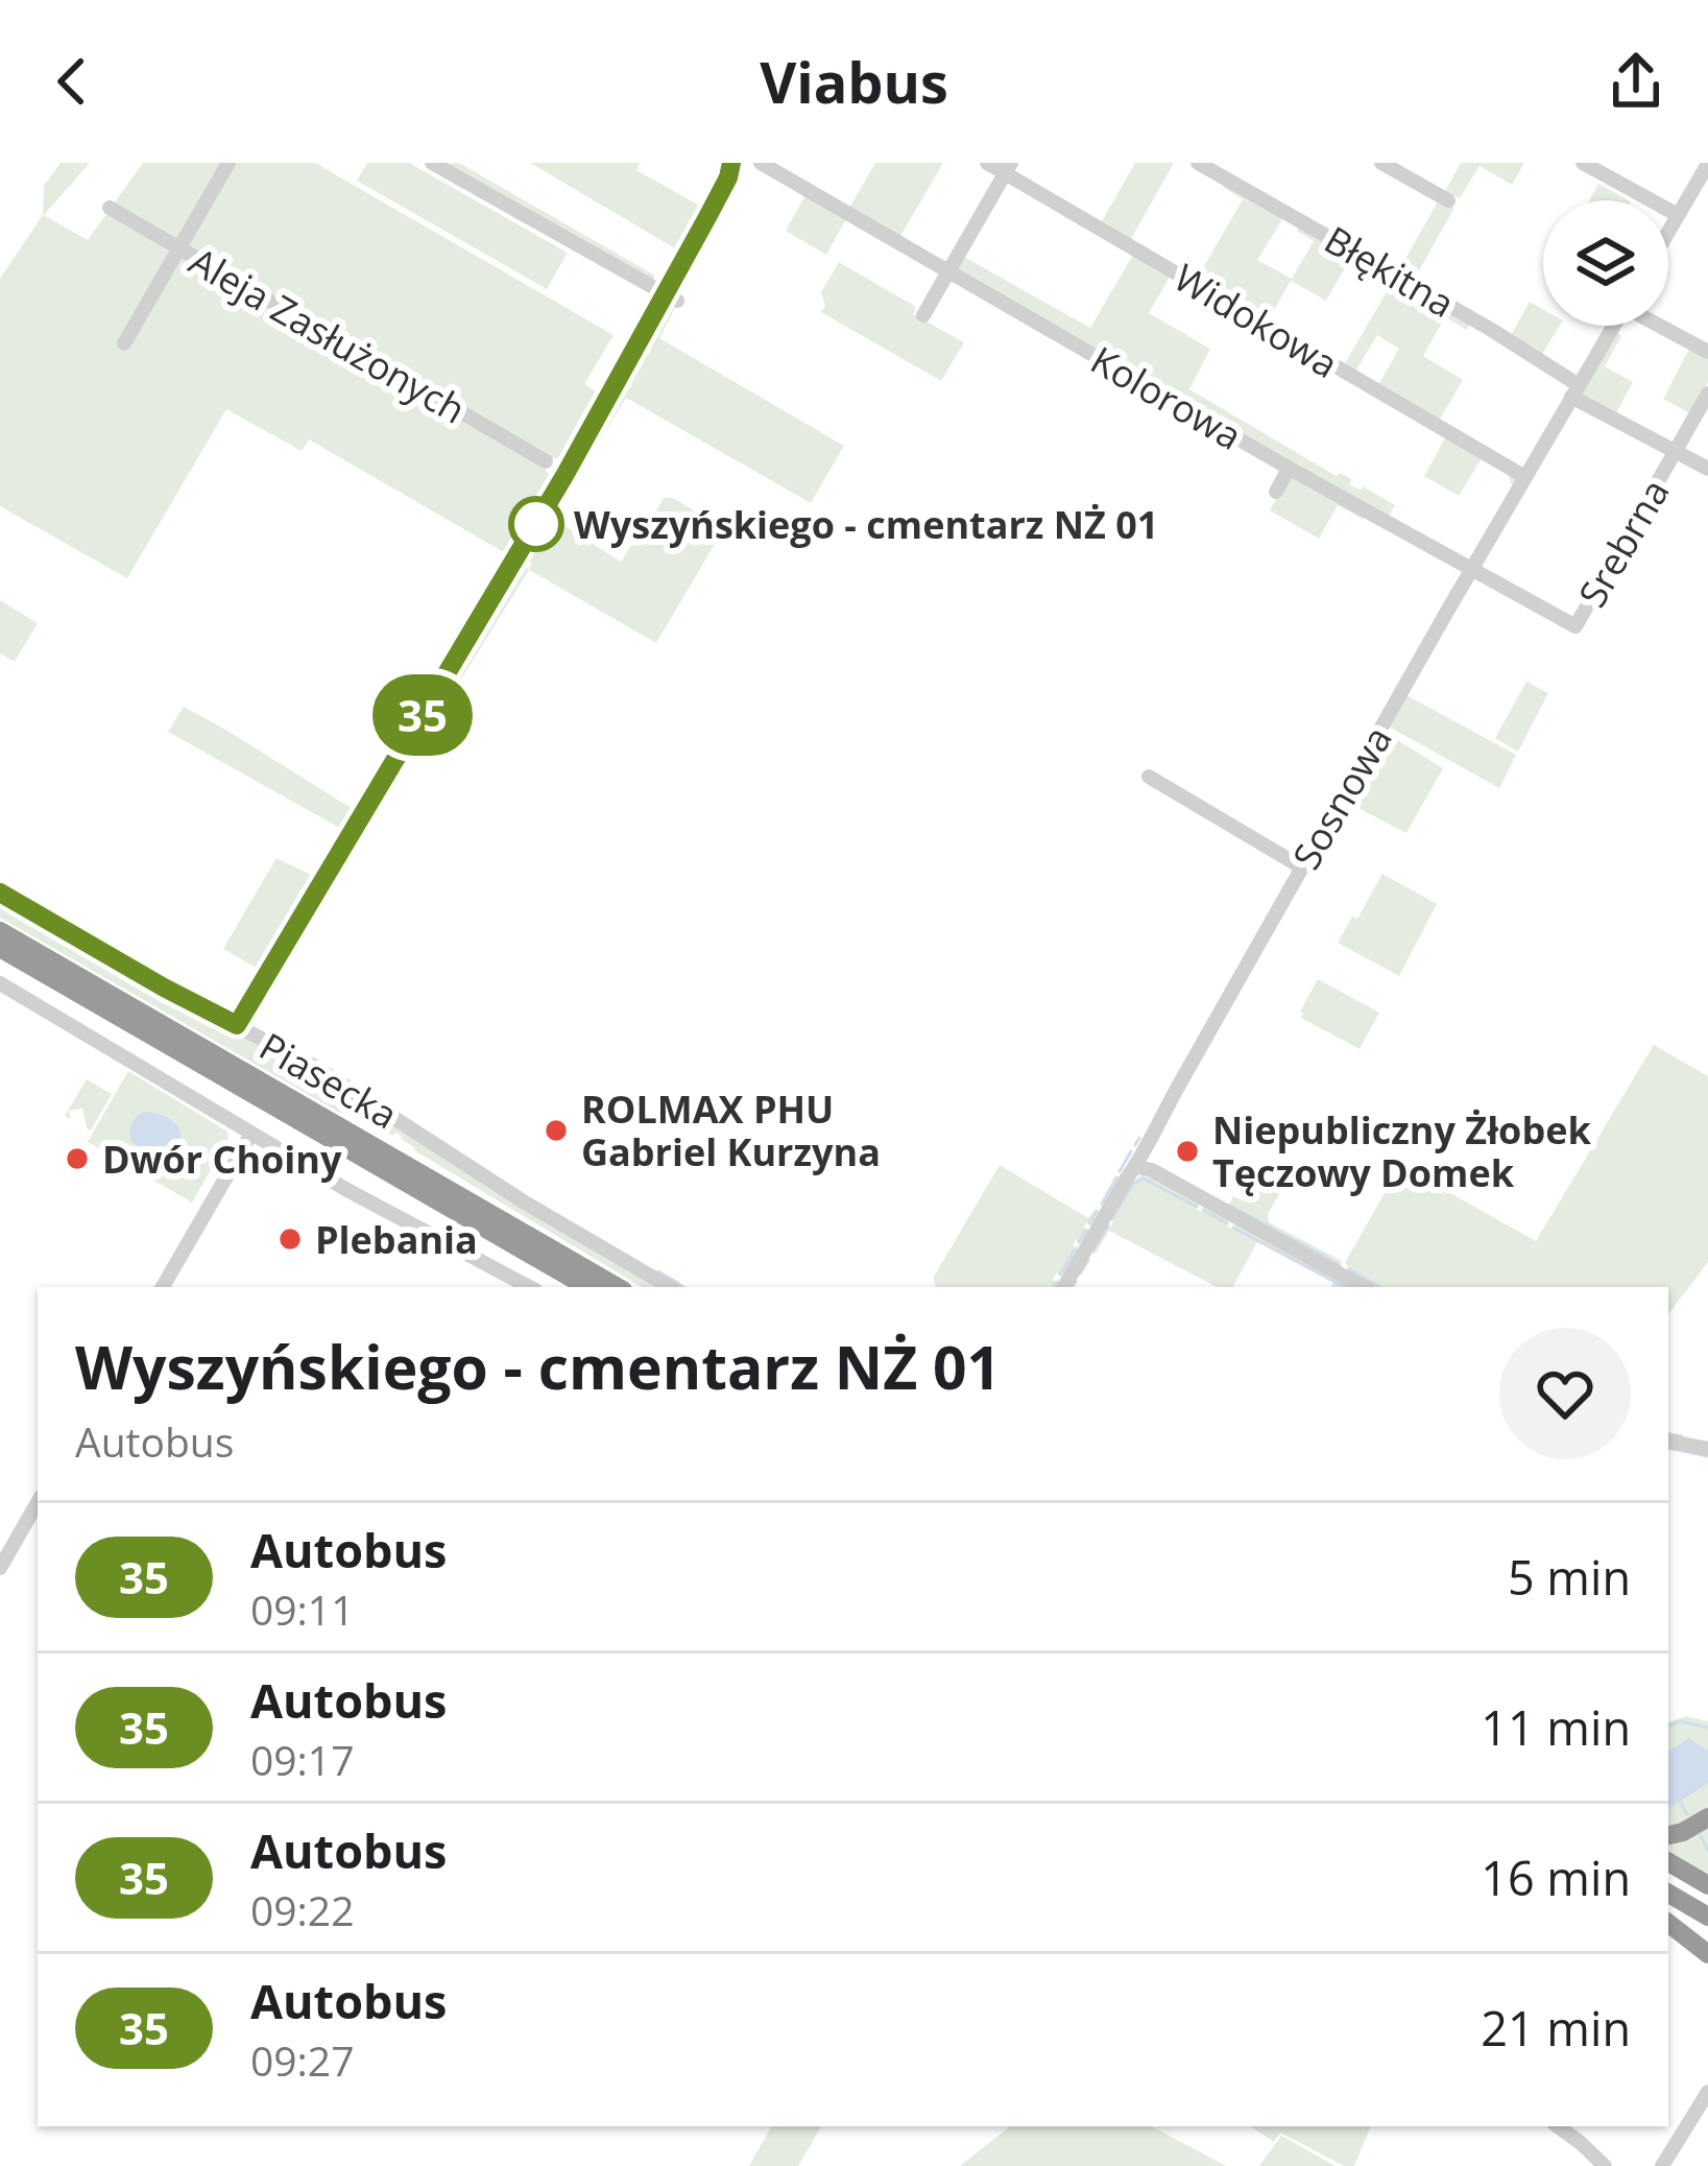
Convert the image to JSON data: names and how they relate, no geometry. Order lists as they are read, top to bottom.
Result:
{
  "streets": {
    "highway": ["Piasecka"],
    "street": [
      "Błękitna",
      "Widokowa",
      "Aleja Zasłużonych",
      "Kolorowa",
      "Srebrna",
      "Sosnowa"
    ]
  },
  "crossings": [
    ["Błękitna", "Srebrna"],
    ["Błękitna", "Sosnowa"],
    ["Widokowa", "Sosnowa"],
    ["Kolorowa", "Srebrna"],
    ["Kolorowa", "Sosnowa"]
  ],
  "places": [
    "Wyszyńskiego - cmentarz NŻ 01",
    "ROLMAX PHU Gabriel Kurzyna",
    "Niepubliczny Żłobek Tęczowy Domek",
    "Dwór Choiny",
    "Plebania"
  ],
  "lines": ["bus line 35"],
  "page": {
    "header": "Viabus",
    "on_map": "35",
    "heading": ["Wyszyńskiego - cmentarz NŻ 01", "Autobus"],
    "list": [
      {
        "mark": "35",
        "name": "Autobus",
        "note": "09:11",
        "value": "5 min"
      },
      {
        "mark": "35",
        "name": "Autobus",
        "note": "09:17",
        "value": "11 min"
      },
      {
        "mark": "35",
        "name": "Autobus",
        "note": "09:22",
        "value": "16 min"
      },
      {
        "mark": "35",
        "name": "Autobus",
        "note": "09:27",
        "value": "21 min"
      }
    ]
  }
}
